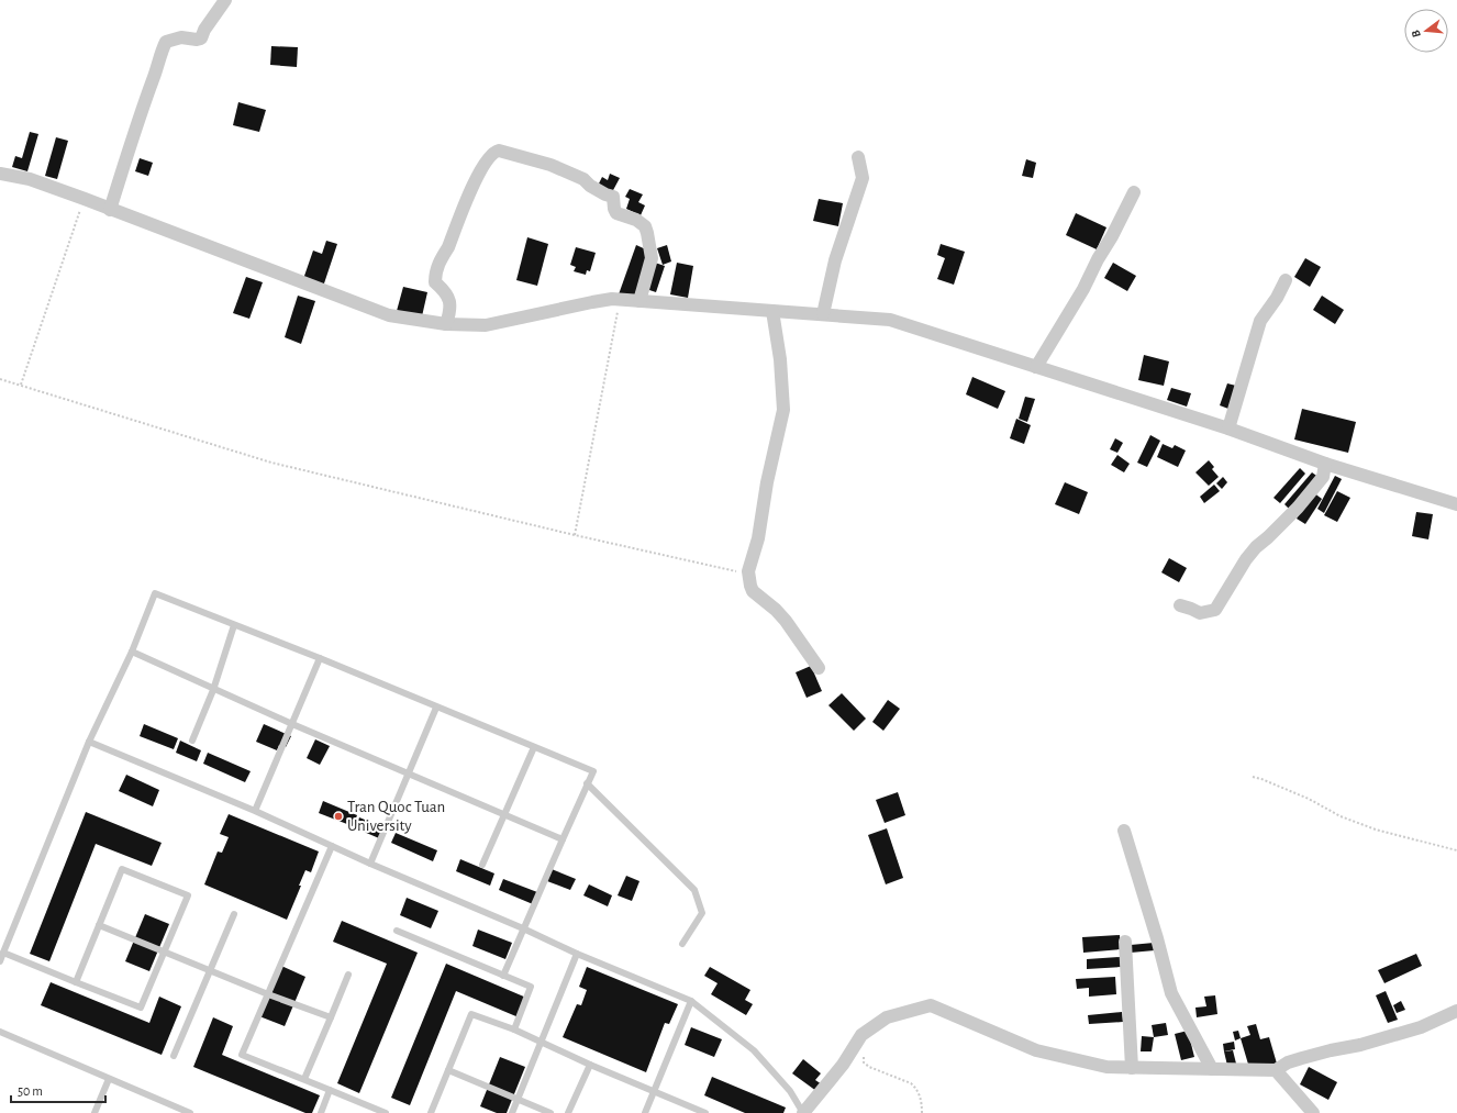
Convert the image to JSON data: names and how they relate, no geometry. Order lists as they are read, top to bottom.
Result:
{
  "places": ["Tran Quoc Tuan University"],
  "scale_bar": "50 m",
  "north": "left"
}
